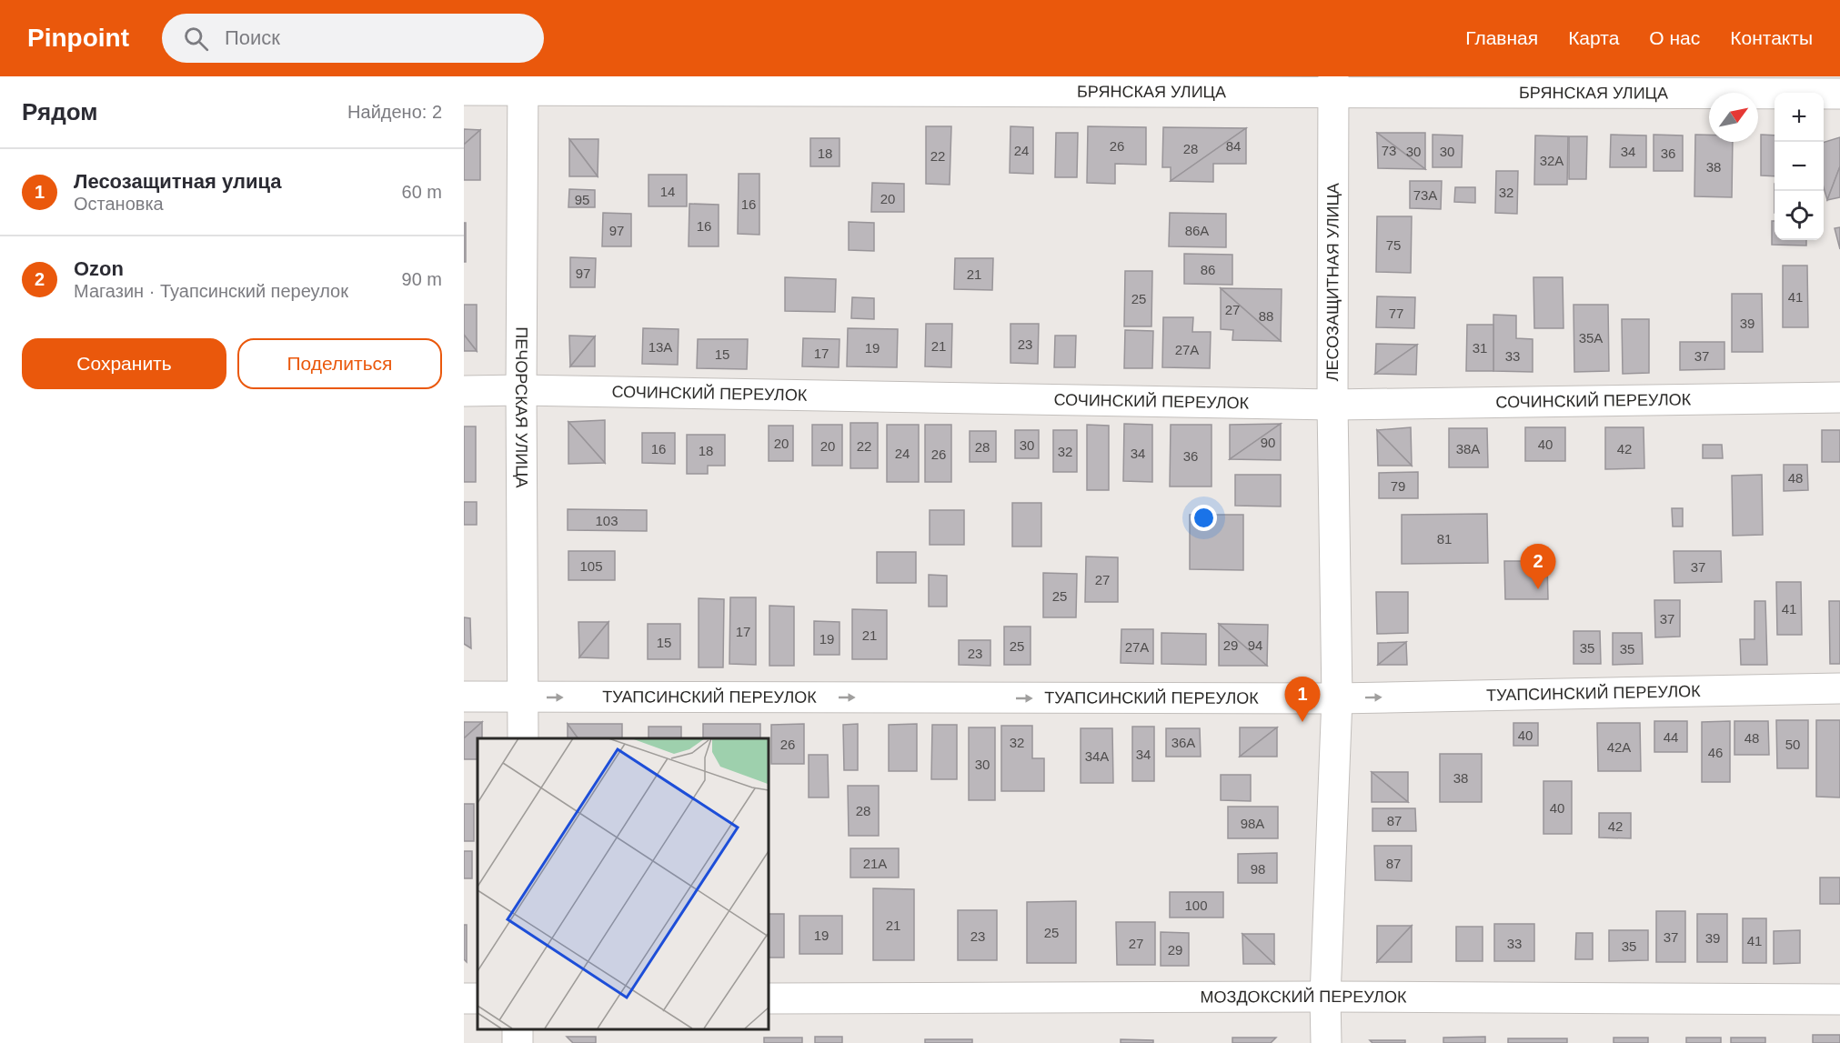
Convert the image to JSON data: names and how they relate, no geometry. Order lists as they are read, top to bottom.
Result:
{
  "streets": {
    "street": [
      "БРЯНСКАЯ УЛИЦА",
      "ЛЕСОЗАЩИТНАЯ УЛИЦА",
      "СОЧИНСКИЙ ПЕРЕУЛОК",
      "ПЕЧОРСКАЯ УЛИЦА",
      "ТУАПСИНСКИЙ ПЕРЕУЛОК",
      "МОЗДОКСКИЙ ПЕРЕУЛОК"
    ]
  },
  "crossings": [
    ["БРЯНСКАЯ УЛИЦА", "ЛЕСОЗАЩИТНАЯ УЛИЦА"],
    ["БРЯНСКАЯ УЛИЦА", "ПЕЧОРСКАЯ УЛИЦА"],
    ["ЛЕСОЗАЩИТНАЯ УЛИЦА", "СОЧИНСКИЙ ПЕРЕУЛОК"],
    ["ЛЕСОЗАЩИТНАЯ УЛИЦА", "ТУАПСИНСКИЙ ПЕРЕУЛОК"],
    ["ЛЕСОЗАЩИТНАЯ УЛИЦА", "МОЗДОКСКИЙ ПЕРЕУЛОК"],
    ["СОЧИНСКИЙ ПЕРЕУЛОК", "ПЕЧОРСКАЯ УЛИЦА"],
    ["ПЕЧОРСКАЯ УЛИЦА", "ТУАПСИНСКИЙ ПЕРЕУЛОК"]
  ],
  "one_way": ["ТУАПСИНСКИЙ ПЕРЕУЛОК"],
  "house_numbers": [
    "26",
    "84",
    "28",
    "24",
    "73",
    "30",
    "30",
    "34",
    "18",
    "36",
    "22",
    "32А",
    "38",
    "14",
    "32",
    "73А",
    "20",
    "95",
    "16",
    "16",
    "97",
    "86А",
    "75",
    "86",
    "97",
    "21",
    "41",
    "25",
    "27",
    "77",
    "88",
    "39",
    "35А",
    "23",
    "21",
    "13А",
    "19",
    "31",
    "27А",
    "17",
    "15",
    "33",
    "37",
    "90",
    "20",
    "40",
    "30",
    "20",
    "22",
    "28",
    "16",
    "38А",
    "42",
    "18",
    "32",
    "24",
    "34",
    "26",
    "36",
    "48",
    "79",
    "103",
    "81",
    "105",
    "37",
    "27",
    "25",
    "41",
    "37",
    "17",
    "21",
    "19",
    "15",
    "29",
    "94",
    "25",
    "27А",
    "35",
    "35",
    "23",
    "40",
    "44",
    "48",
    "32",
    "36А",
    "26",
    "50",
    "42А",
    "46",
    "34",
    "34А",
    "30",
    "38",
    "40",
    "28",
    "87",
    "98А",
    "42",
    "21А",
    "87",
    "98",
    "100",
    "21",
    "25",
    "19",
    "23",
    "37",
    "39",
    "41",
    "27",
    "33",
    "35",
    "29"
  ],
  "north": "top right",
  "page": {
    "header": "Pinpoint",
    "search": "Поиск",
    "nav": [
      "Главная",
      "Карта",
      "О нас",
      "Контакты"
    ],
    "heading": ["Рядом", "Найдено: 2"],
    "map_buttons": ["+", "−"],
    "list": [
      {
        "mark": "1",
        "name": "Лесозащитная улица",
        "note": "Остановка",
        "value": "60 m"
      },
      {
        "mark": "2",
        "name": "Ozon",
        "note": "Магазин · Туапсинский переулок",
        "value": "90 m"
      }
    ],
    "buttons": ["Сохранить", "Поделиться"],
    "pins": ["2", "1"]
  }
}
